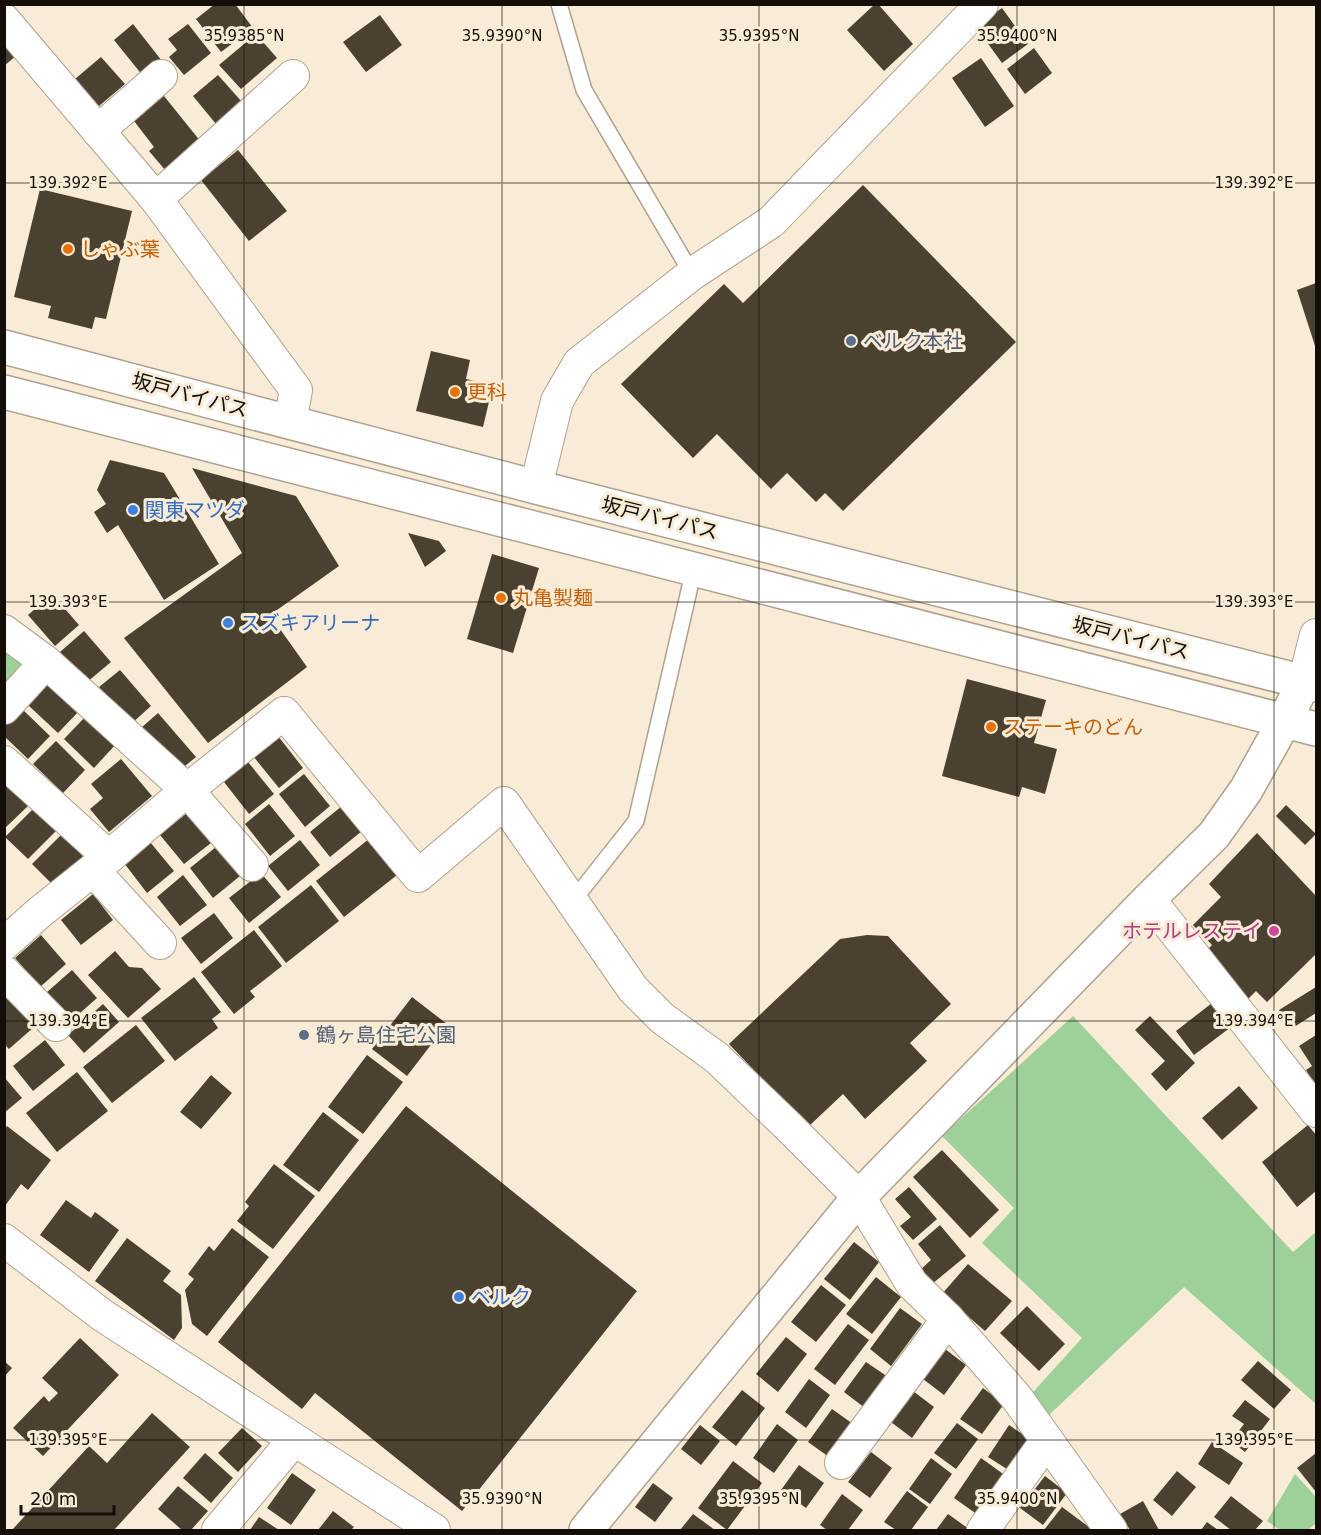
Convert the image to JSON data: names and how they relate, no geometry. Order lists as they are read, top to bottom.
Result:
{
  "streets": {
    "main road": ["坂戸バイパス"]
  },
  "places": [
    "しゃぶ葉",
    "ベルク本社",
    "更科",
    "関東マツダ",
    "丸亀製麺",
    "スズキアリーナ",
    "ステーキのどん",
    "ホテルレステイ",
    "鶴ヶ島住宅公園",
    "ベルク"
  ],
  "scale_bar": "20 m",
  "coordinates": [
    "35.9385°N",
    "35.9390°N",
    "35.9395°N",
    "35.9400°N",
    "139.392°E",
    "139.393°E",
    "139.394°E",
    "139.395°E"
  ]
}
